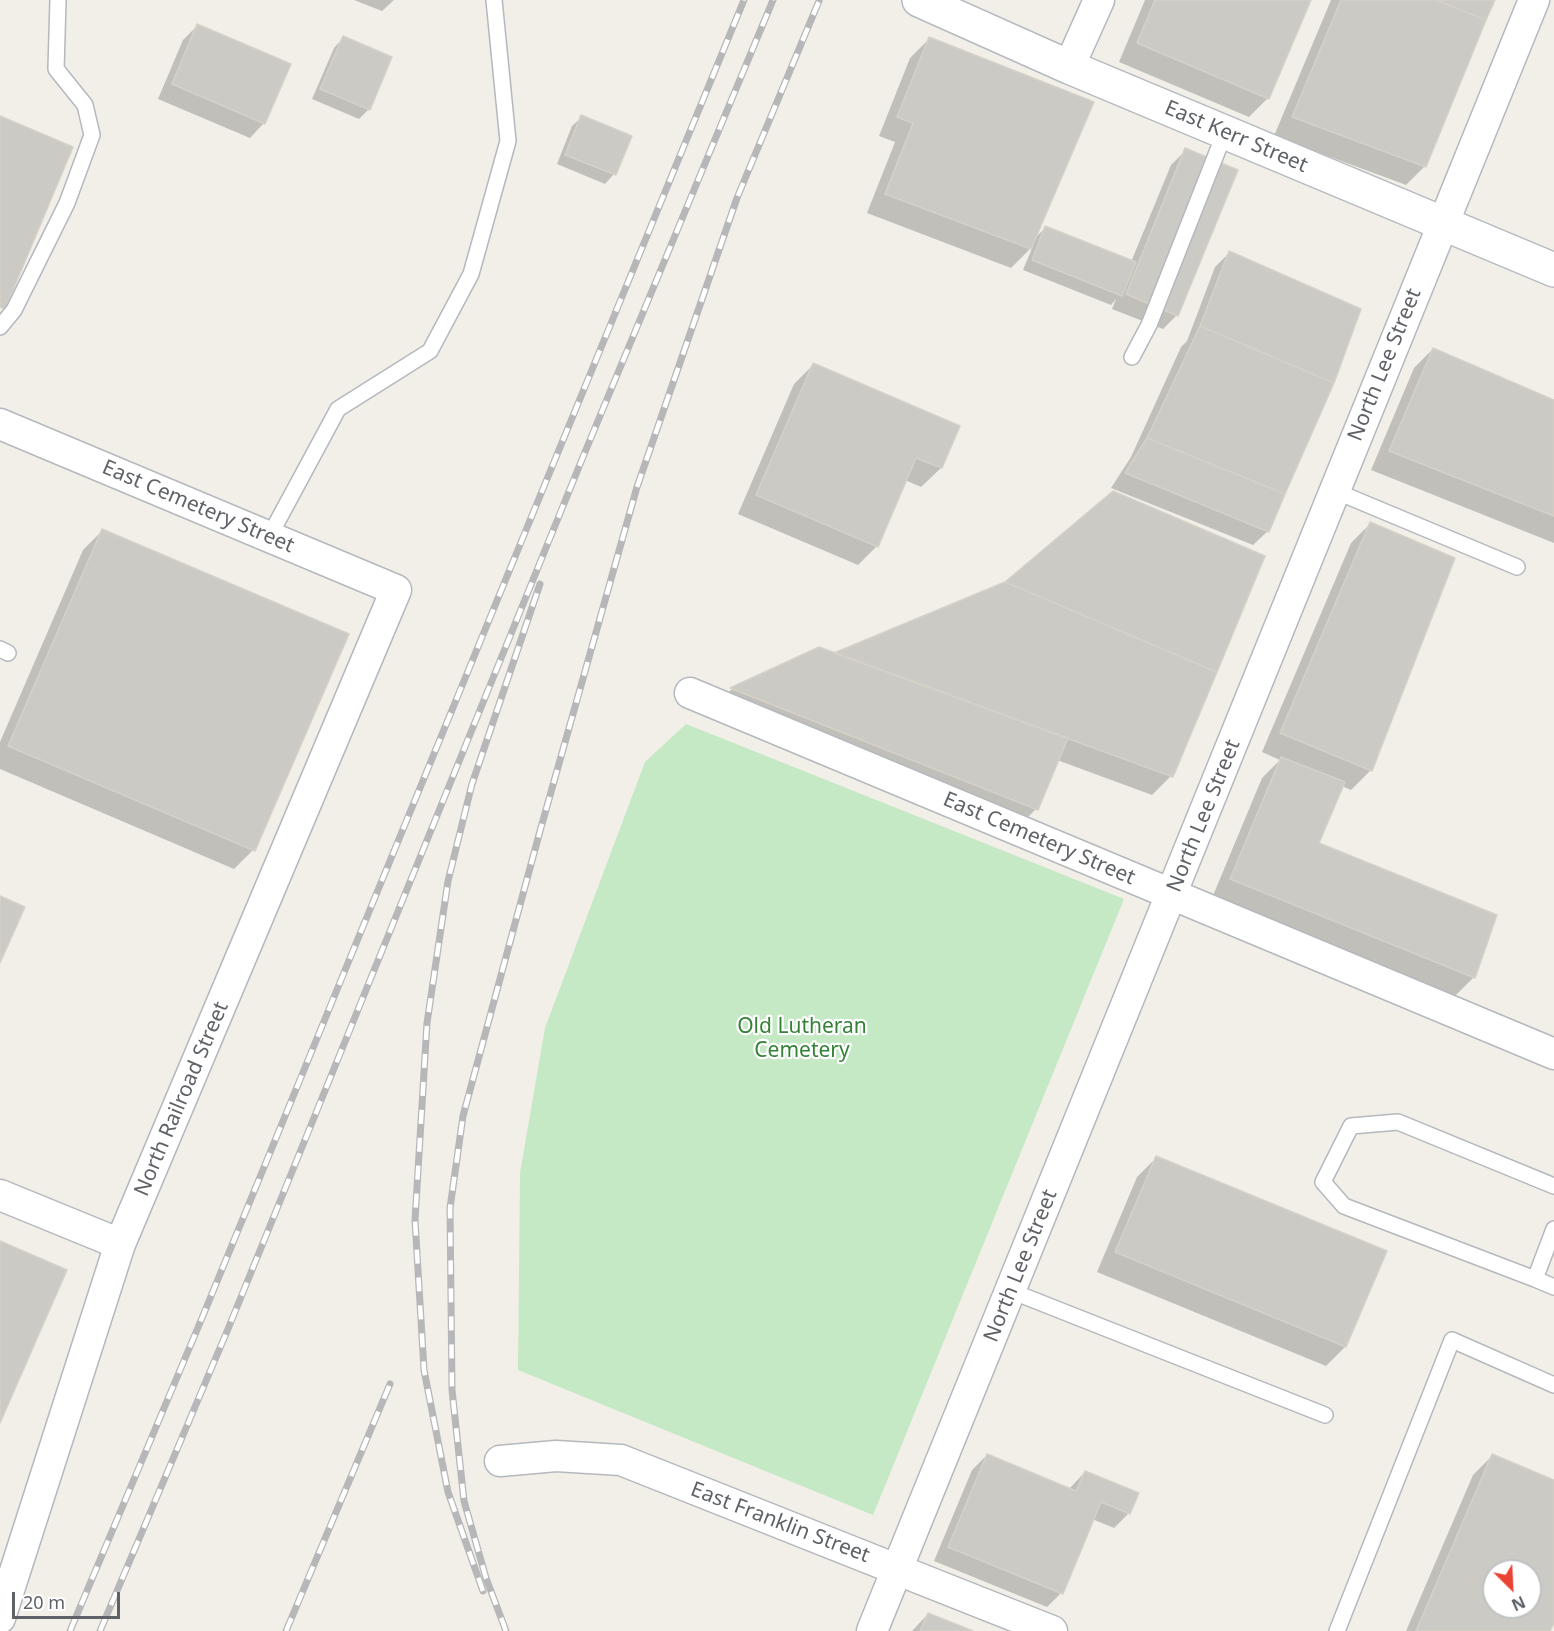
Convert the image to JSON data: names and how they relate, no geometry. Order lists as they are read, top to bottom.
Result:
{
  "streets": {
    "street": [
      "East Kerr Street",
      "North Lee Street",
      "East Cemetery Street",
      "North Railroad Street",
      "East Franklin Street"
    ]
  },
  "crossings": [
    ["East Kerr Street", "North Lee Street"],
    ["North Lee Street", "East Cemetery Street"],
    ["North Lee Street", "East Franklin Street"],
    ["East Cemetery Street", "North Railroad Street"]
  ],
  "parks": ["Old Lutheran Cemetery"],
  "scale_bar": "20 m",
  "north": "bottom right"
}
